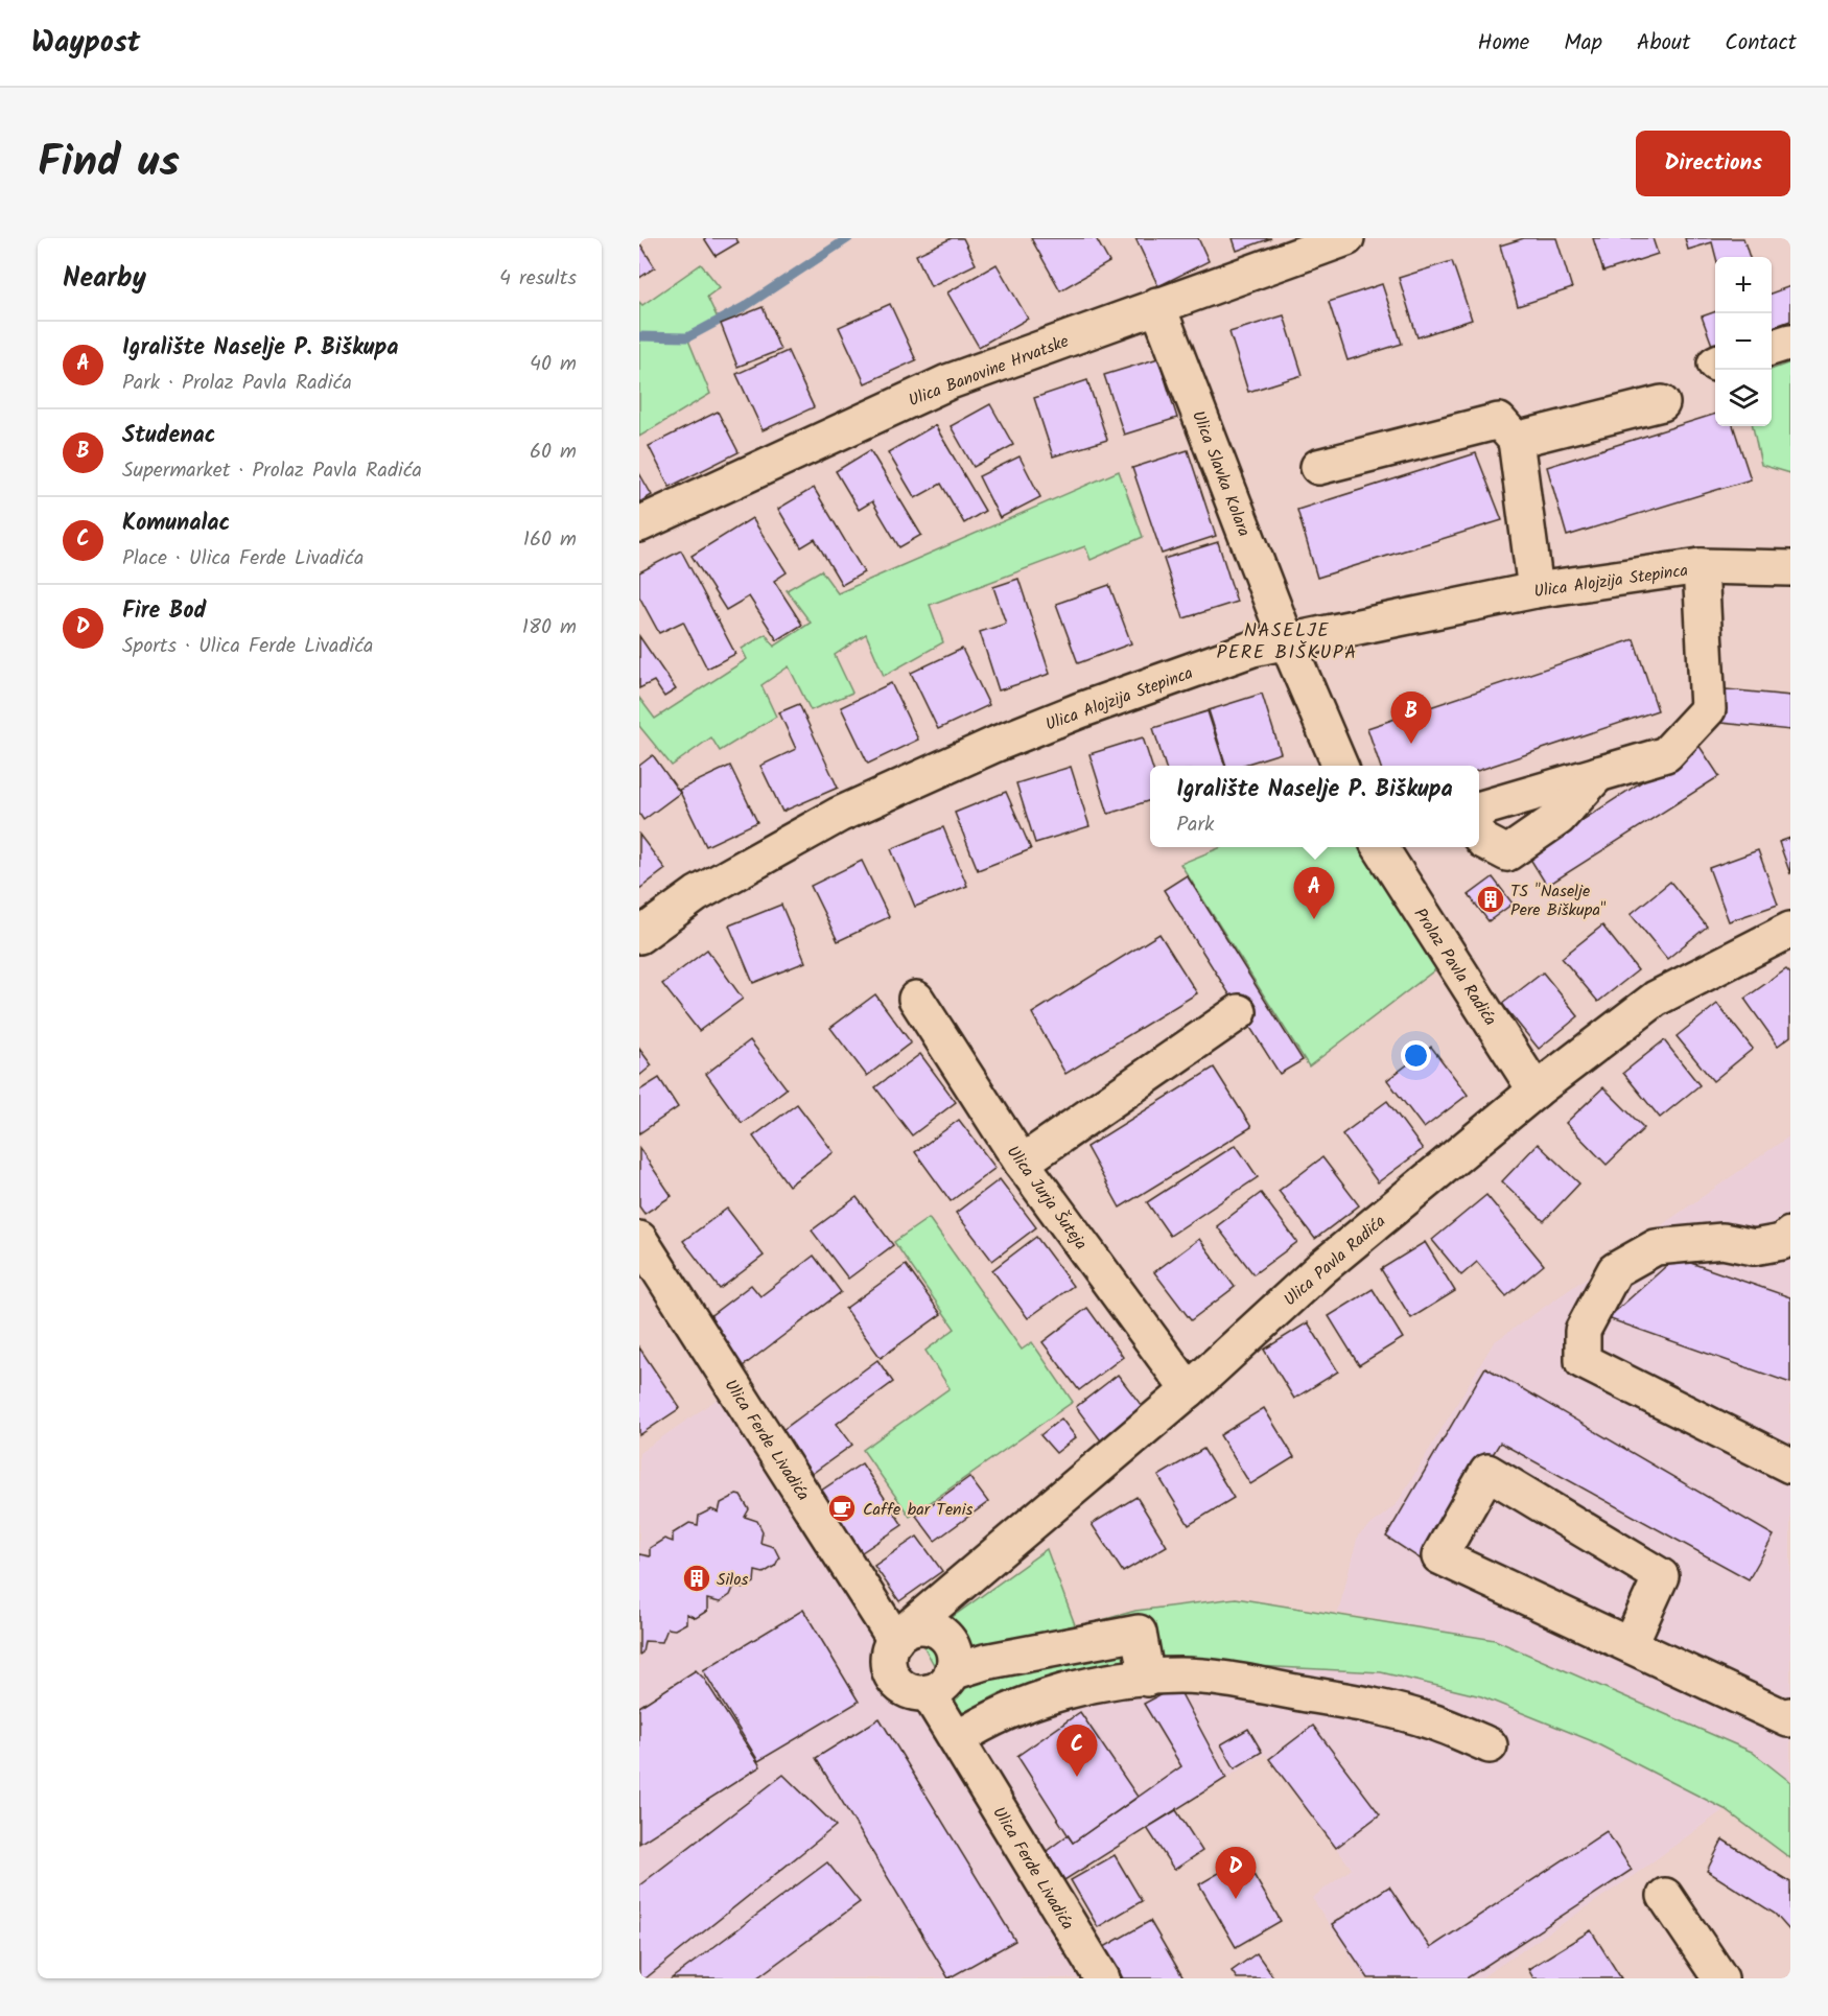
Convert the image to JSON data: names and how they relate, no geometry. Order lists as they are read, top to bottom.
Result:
{
  "streets": {
    "street": [
      "Ulica Banovine Hrvatske",
      "Ulica Slavka Kolara",
      "Ulica Alojzija Stepinca",
      "Prolaz Pavla Radića",
      "Ulica Jurja Šuteja",
      "Ulica Pavla Radića",
      "Ulica Ferde Livadića"
    ]
  },
  "crossings": [
    ["Ulica Banovine Hrvatske", "Ulica Slavka Kolara"],
    ["Ulica Slavka Kolara", "Ulica Alojzija Stepinca"],
    ["Prolaz Pavla Radića", "Ulica Pavla Radića"],
    ["Ulica Jurja Šuteja", "Ulica Pavla Radića"],
    ["Ulica Pavla Radića", "Ulica Ferde Livadića"]
  ],
  "districts": ["NASELJE PERE BIŠKUPA"],
  "places": {
    "building": ["TS \"Naselje Pere Biškupa\"", "Silos"],
    "cafe": ["Caffe bar Tenis"]
  },
  "page": {
    "header": "Waypost",
    "nav": [
      "Home",
      "Map",
      "About",
      "Contact"
    ],
    "title": "Find us",
    "buttons": "Directions",
    "heading": ["Nearby", "4 results"],
    "map_buttons": ["+", "−"],
    "list": [
      {
        "mark": "A",
        "name": "Igralište Naselje P. Biškupa",
        "note": "Park · Prolaz Pavla Radića",
        "value": "40 m"
      },
      {
        "mark": "B",
        "name": "Studenac",
        "note": "Supermarket · Prolaz Pavla Radića",
        "value": "60 m"
      },
      {
        "mark": "C",
        "name": "Komunalac",
        "note": "Place · Ulica Ferde Livadića",
        "value": "160 m"
      },
      {
        "mark": "D",
        "name": "Fire Bod",
        "note": "Sports · Ulica Ferde Livadića",
        "value": "180 m"
      }
    ],
    "pins": [
      "B",
      "A",
      "C",
      "D"
    ],
    "popup": ["Igralište Naselje P. Biškupa", "Park"]
  }
}
